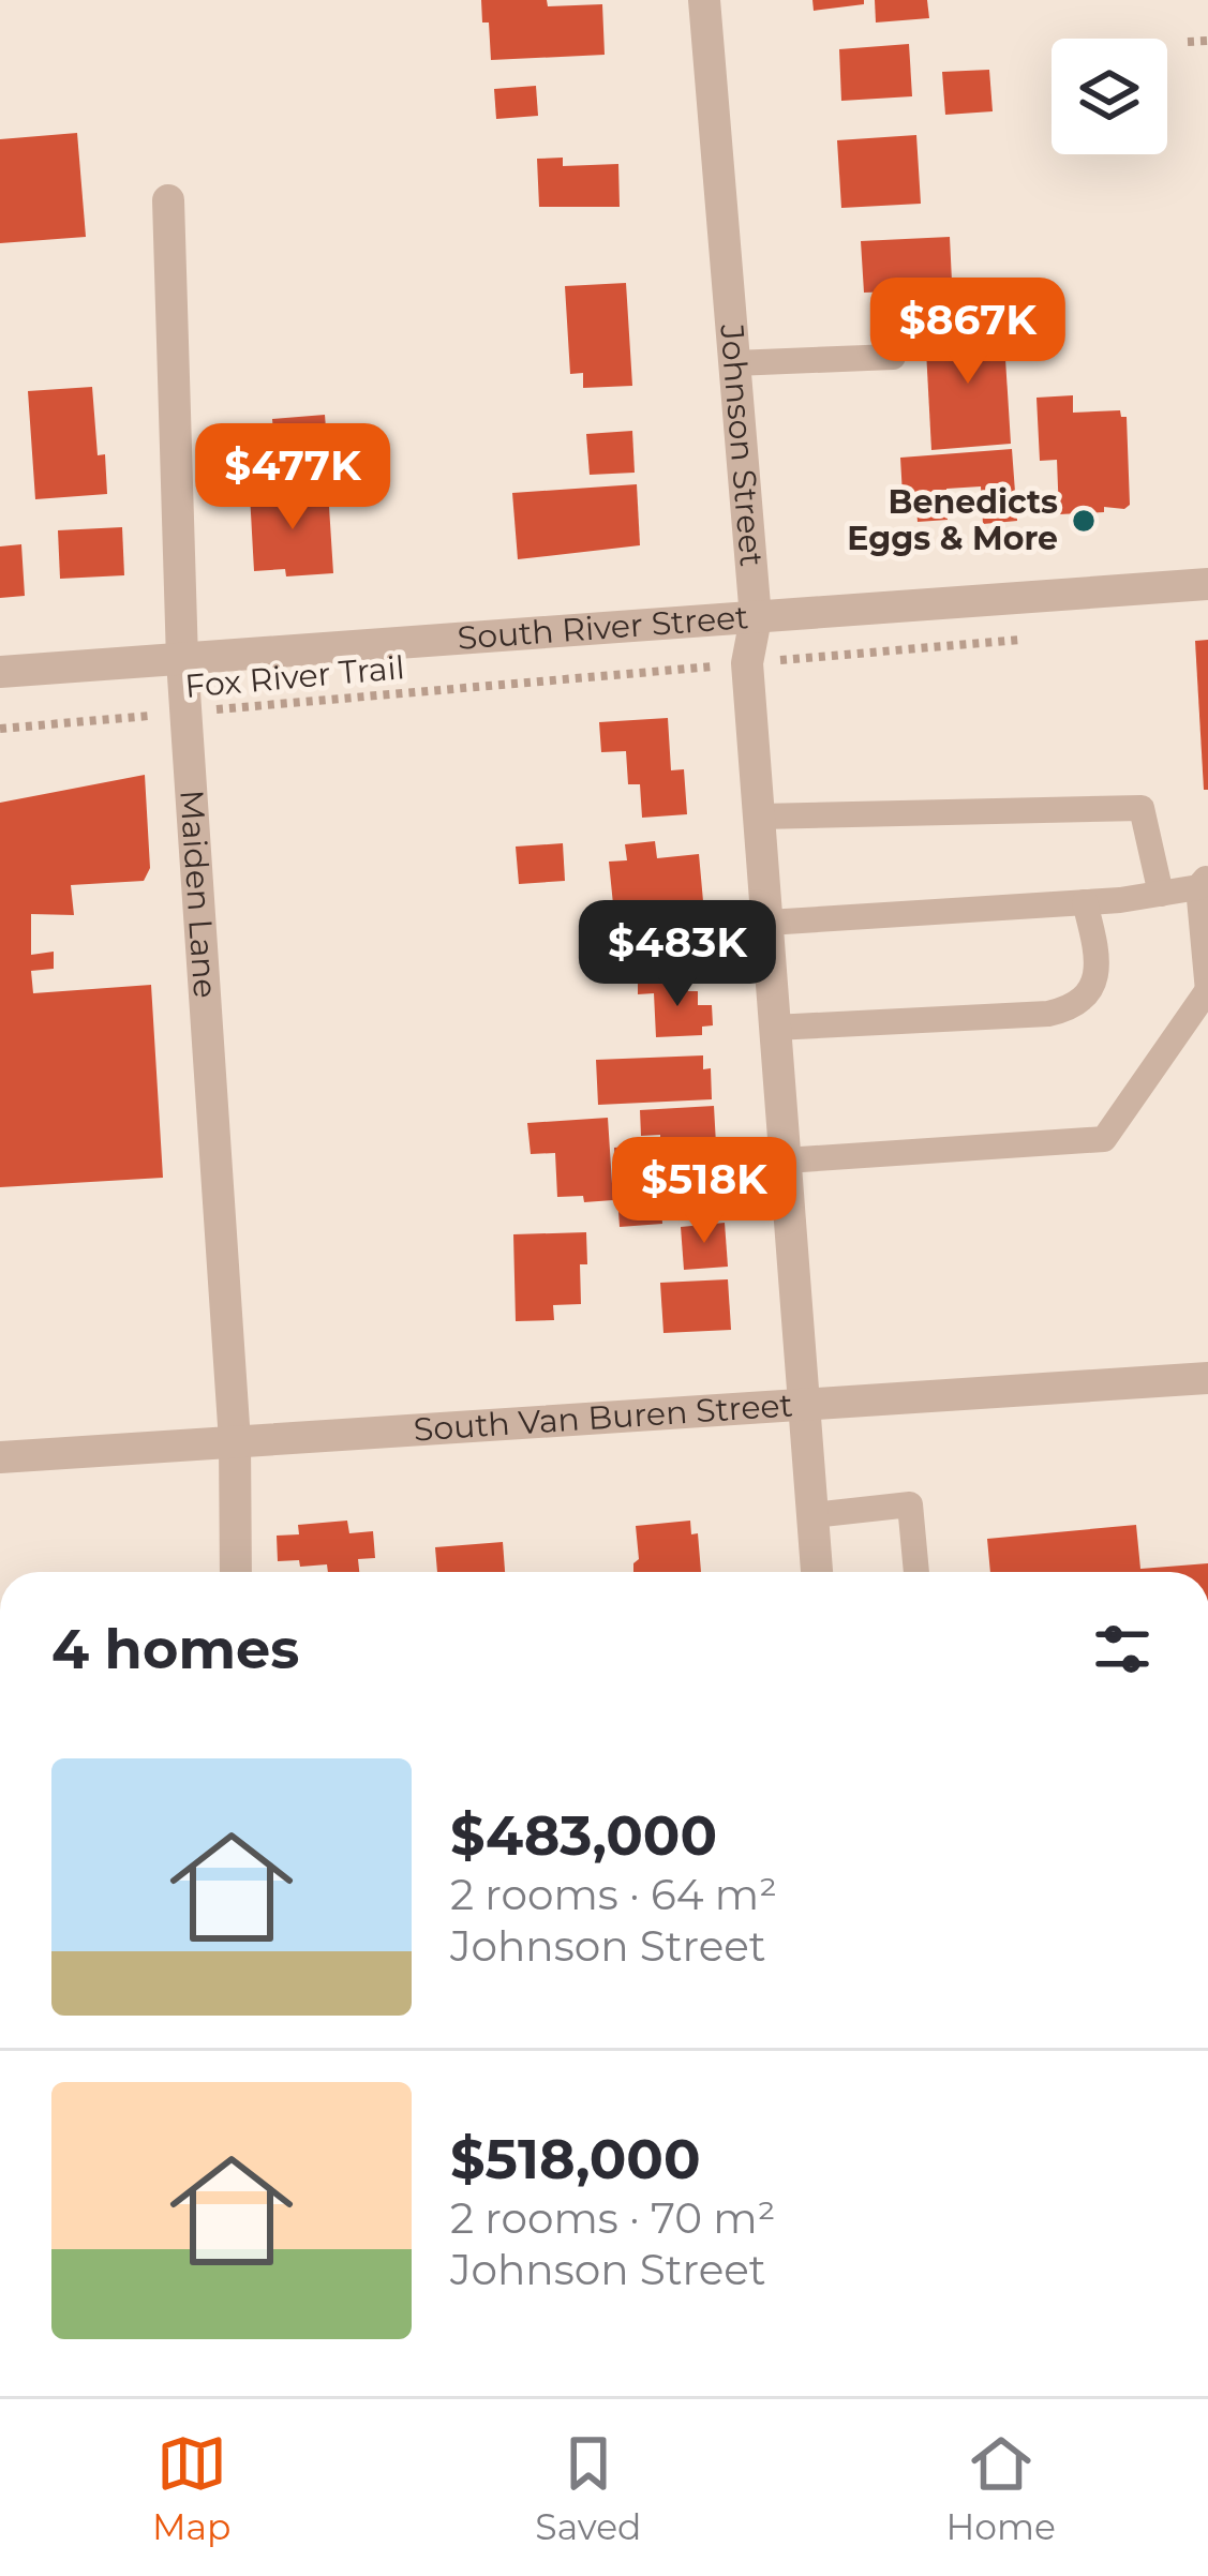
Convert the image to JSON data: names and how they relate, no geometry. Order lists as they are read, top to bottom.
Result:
{
  "streets": {
    "street": [
      "Johnson Street",
      "South River Street",
      "Maiden Lane",
      "South Van Buren Street"
    ],
    "path": ["Fox River Trail"]
  },
  "crossings": [
    ["Johnson Street", "South River Street"],
    ["Johnson Street", "Fox River Trail"],
    ["Johnson Street", "South Van Buren Street"],
    ["South River Street", "Maiden Lane"],
    ["Fox River Trail", "Maiden Lane"],
    ["Maiden Lane", "South Van Buren Street"]
  ],
  "places": ["Benedicts Eggs & More"],
  "page": {
    "price": [
      "$867K",
      "$477K",
      "$483K",
      "$518K"
    ],
    "heading": "4 homes",
    "list": [
      {
        "name": "$483,000",
        "note": "2 rooms · 64 m² · Johnson Street"
      },
      {
        "name": "$518,000",
        "note": "2 rooms · 70 m² · Johnson Street"
      }
    ],
    "tabs": ["Map", "Saved", "Home"]
  }
}
